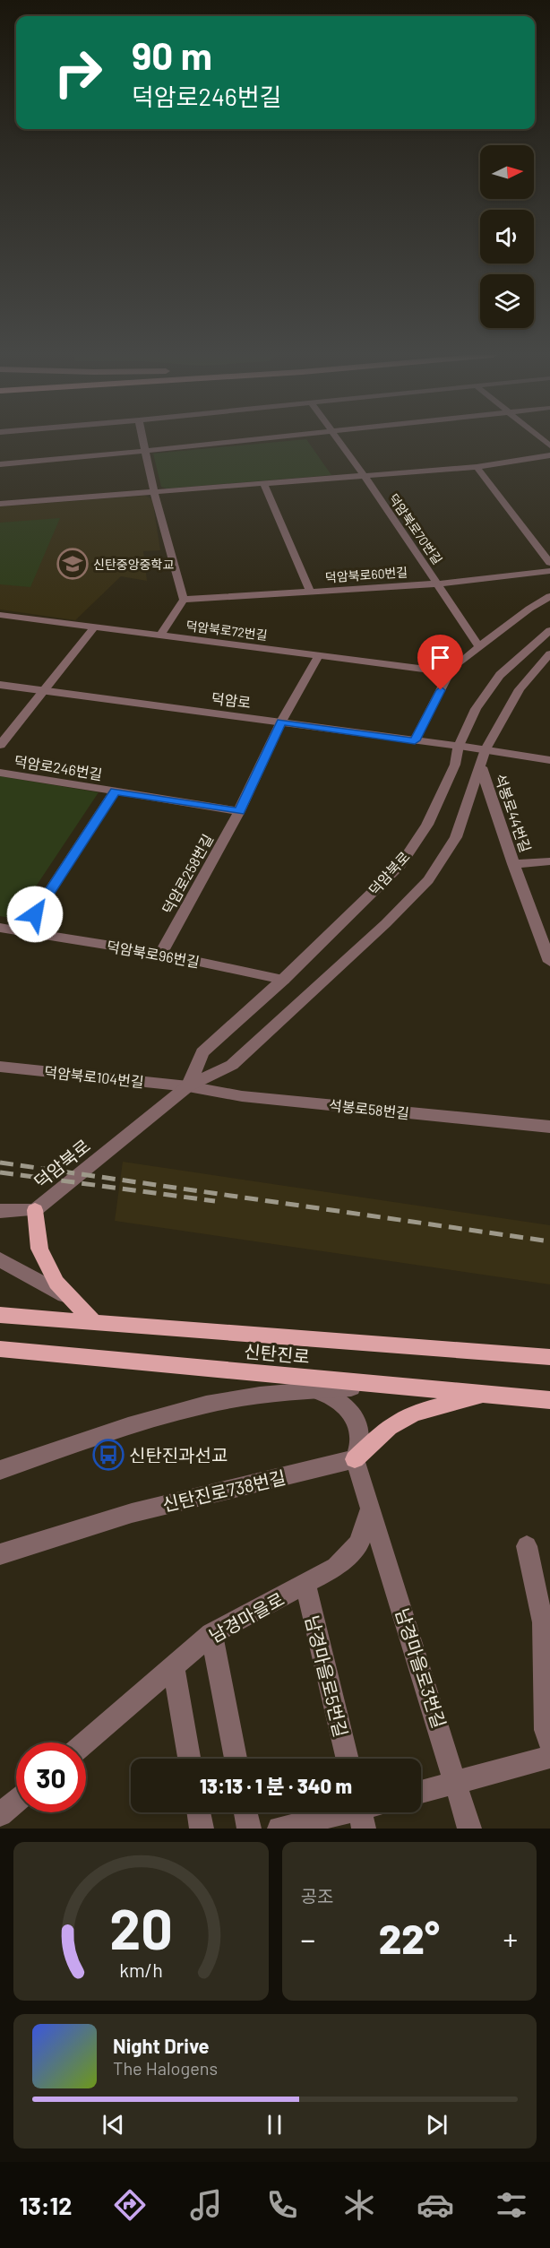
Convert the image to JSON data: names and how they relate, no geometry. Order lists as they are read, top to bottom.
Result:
{
  "streets": {
    "main road": ["신탄진로"],
    "street": [
      "덕암북로70번길",
      "덕암북로60번길",
      "덕암북로72번길",
      "덕암로",
      "덕암로246번길",
      "석봉로44번길",
      "덕암북로",
      "덕암로258번길",
      "덕암북로96번길",
      "덕암북로104번길",
      "석봉로58번길",
      "신탄진로738번길",
      "남경마을로",
      "남경마을로3번길",
      "남경마을로5번길"
    ]
  },
  "crossings": [
    ["덕암북로70번길", "덕암북로60번길"],
    ["덕암북로72번길", "덕암로246번길"],
    ["덕암북로72번길", "덕암로258번길"],
    ["덕암로", "덕암로246번길"],
    ["덕암로", "덕암북로"],
    ["덕암로", "덕암로258번길"],
    ["덕암로246번길", "덕암로258번길"],
    ["석봉로44번길", "덕암북로"],
    ["덕암북로", "덕암북로96번길"],
    ["덕암북로", "덕암북로104번길"],
    ["덕암북로", "석봉로58번길"],
    ["덕암로258번길", "덕암북로96번길"],
    ["덕암북로104번길", "석봉로58번길"],
    ["남경마을로", "남경마을로3번길"],
    ["남경마을로", "남경마을로5번길"]
  ],
  "places": {
    "school or university": ["신탄중앙중학교"],
    "bus stop": ["신탄진과선교"]
  },
  "north": "right",
  "page": {
    "turn": ["90 m", "덕암로246번길"],
    "limit": "30",
    "trip": "13:13 · 1 분 · 340 m",
    "tile": "공조",
    "heat": ["−", "22°", "+"],
    "song": ["Night Drive", "The Halogens"],
    "tabs": "13:12",
    "gauge": ["20", "km/h"]
  }
}
